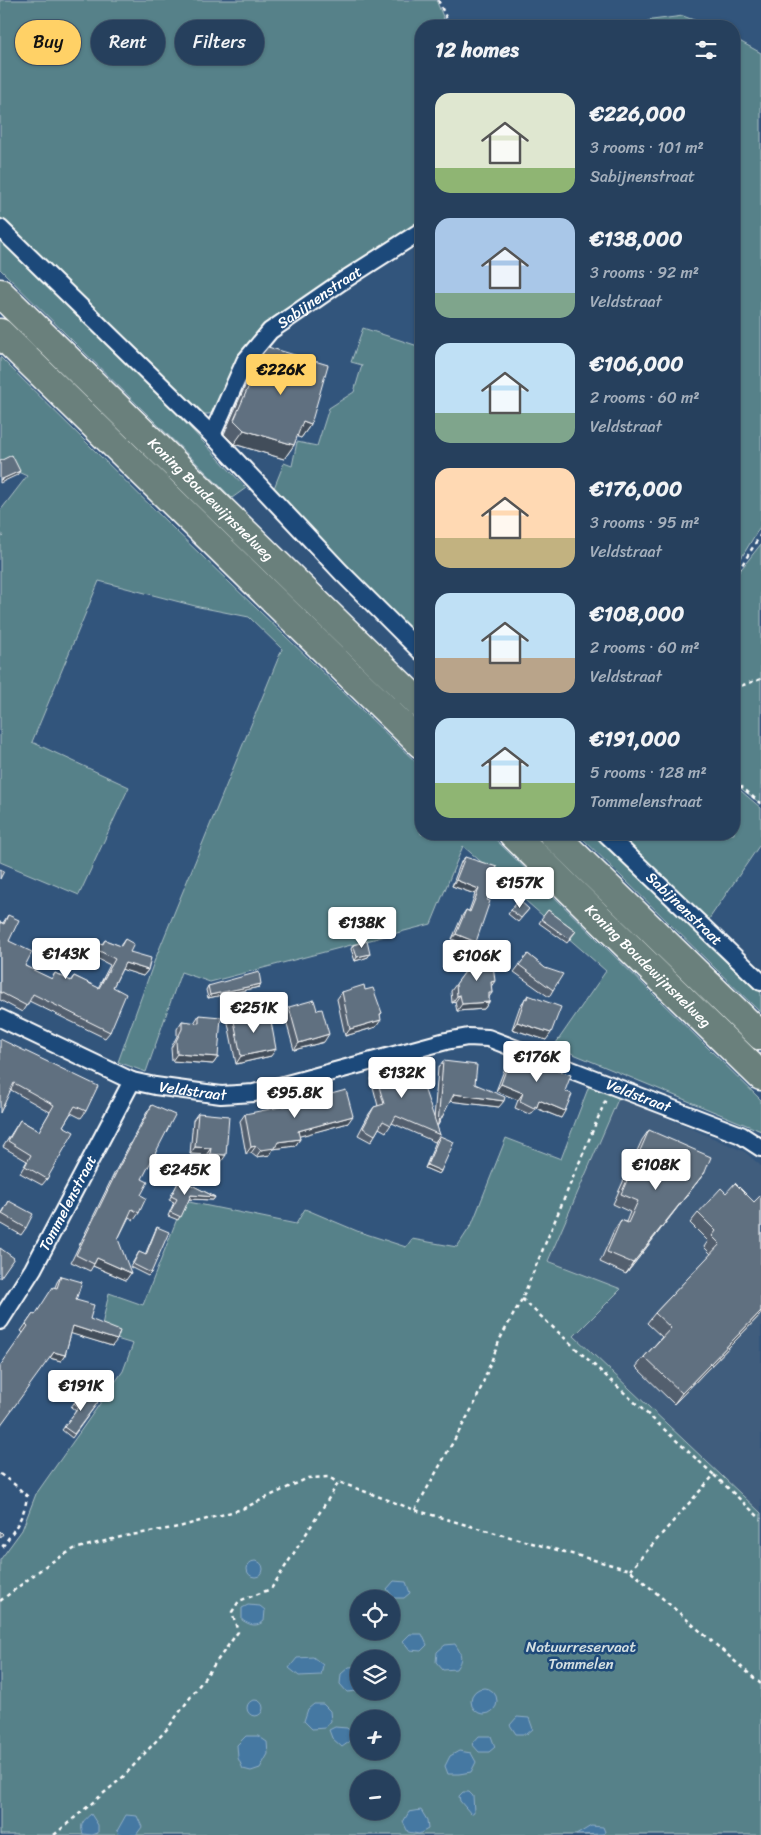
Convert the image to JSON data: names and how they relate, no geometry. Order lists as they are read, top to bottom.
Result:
{
  "streets": {
    "highway": ["Koning Boudewijnsnelweg"],
    "street": ["Sabijnenstraat", "Veldstraat", "Tommelenstraat"]
  },
  "crossings": [
    ["Veldstraat", "Tommelenstraat"]
  ],
  "parks": ["Natuurreservaat Tommelen"],
  "page": {
    "chip": ["Buy", "Rent", "Filters"],
    "heading": "12 homes",
    "list": [
      {
        "name": "€226,000",
        "note": "3 rooms · 101 m² · Sabijnenstraat"
      },
      {
        "name": "€138,000",
        "note": "3 rooms · 92 m² · Veldstraat"
      },
      {
        "name": "€106,000",
        "note": "2 rooms · 60 m² · Veldstraat"
      },
      {
        "name": "€176,000",
        "note": "3 rooms · 95 m² · Veldstraat"
      },
      {
        "name": "€108,000",
        "note": "2 rooms · 60 m² · Veldstraat"
      },
      {
        "name": "€191,000",
        "note": "5 rooms · 128 m² · Tommelenstraat"
      }
    ],
    "price": [
      "€226K",
      "€157K",
      "€138K",
      "€143K",
      "€106K",
      "€251K",
      "€176K",
      "€132K",
      "€95.8K",
      "€108K",
      "€245K",
      "€191K"
    ],
    "map_buttons": ["+", "−"]
  }
}
